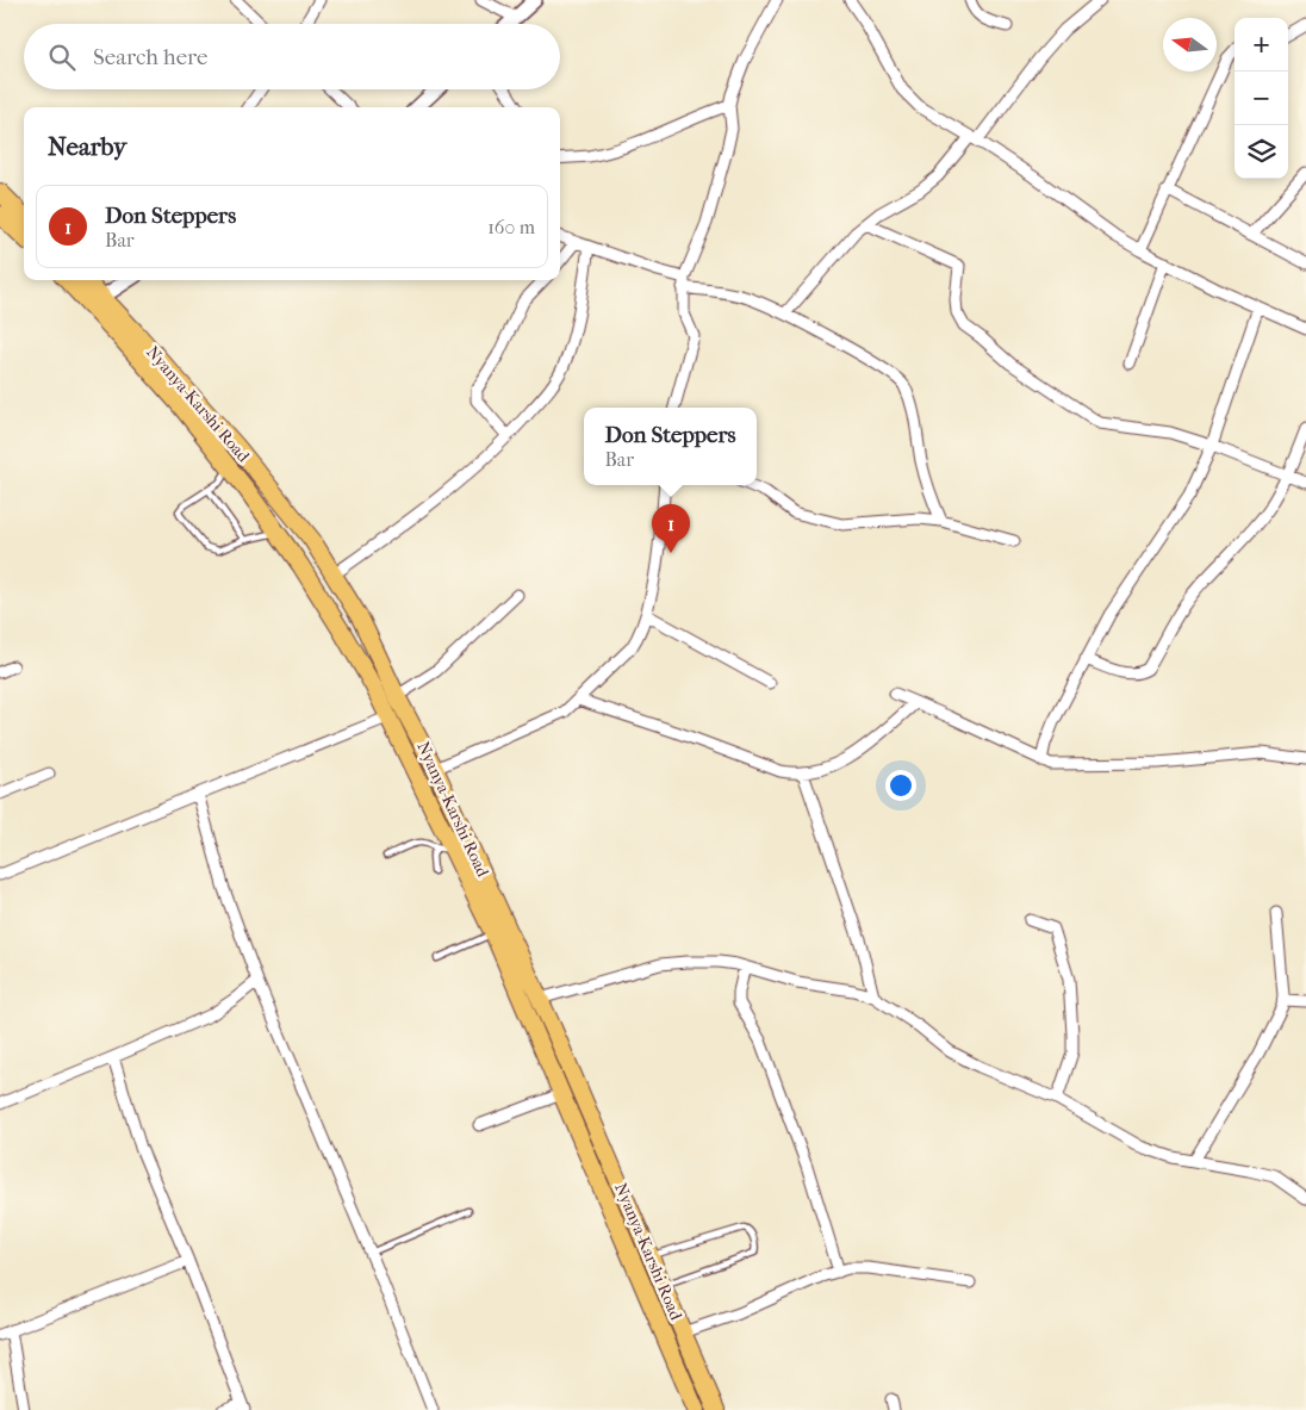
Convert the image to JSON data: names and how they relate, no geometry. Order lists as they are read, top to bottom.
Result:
{
  "streets": {
    "main road": ["Nyanya-Karshi Road"]
  },
  "north": "left",
  "page": {
    "map_buttons": ["+", "−"],
    "search": "Search here",
    "heading": "Nearby",
    "list": [
      {
        "mark": "1",
        "name": "Don Steppers",
        "note": "Bar",
        "value": "160 m"
      }
    ],
    "popup": ["Don Steppers", "Bar"],
    "pins": "1"
  }
}
